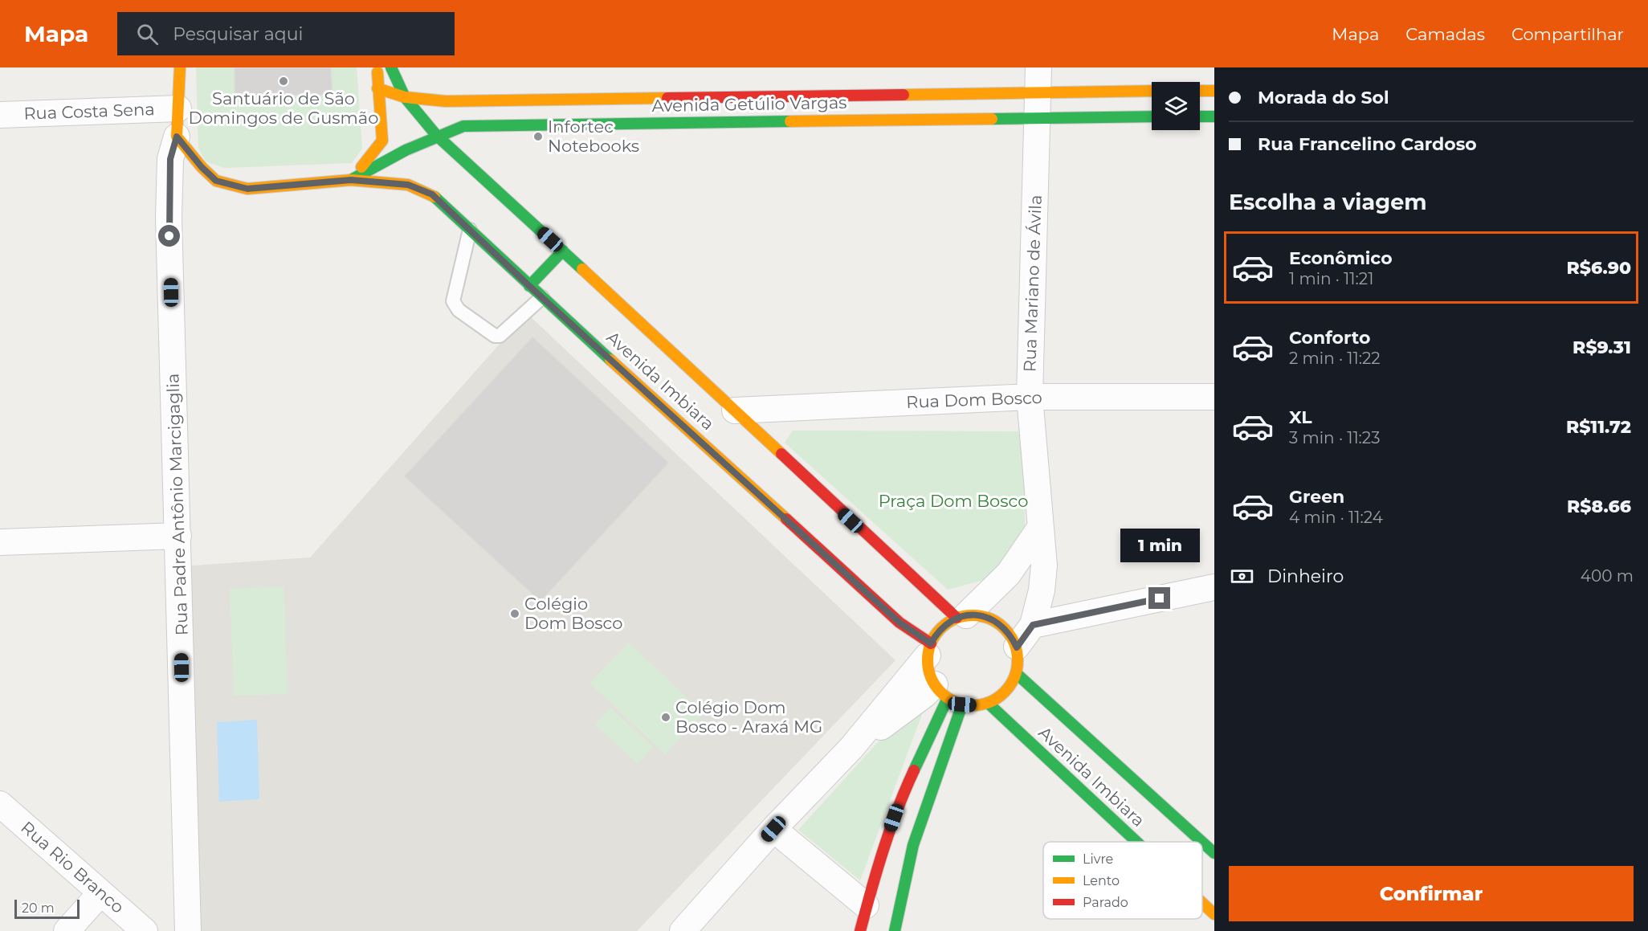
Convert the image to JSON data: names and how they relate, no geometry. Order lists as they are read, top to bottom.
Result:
{
  "streets": {
    "main road": ["Avenida Getúlio Vargas", "Avenida Imbiara"],
    "street": [
      "Rua Costa Sena",
      "Rua Mariano de Ávila",
      "Rua Dom Bosco",
      "Rua Padre Antônio Marcigaglia",
      "Rua Rio Branco"
    ]
  },
  "crossings": [
    ["Avenida Getúlio Vargas", "Rua Mariano de Ávila"],
    ["Avenida Getúlio Vargas", "Avenida Imbiara"],
    ["Rua Mariano de Ávila", "Avenida Imbiara"],
    ["Rua Mariano de Ávila", "Rua Dom Bosco"],
    ["Avenida Imbiara", "Rua Dom Bosco"],
    ["Avenida Imbiara", "Rua Padre Antônio Marcigaglia"]
  ],
  "parks": ["Praça Dom Bosco"],
  "places": [
    "Santuário de São Domingos de Gusmão",
    "Infortec Notebooks",
    "Colégio Dom Bosco",
    "Colégio Dom Bosco - Araxá MG"
  ],
  "legend": ["Livre", "Lento", "Parado"],
  "scale_bar": "20 m",
  "page": {
    "header": "Mapa",
    "search": "Pesquisar aqui",
    "nav": ["Mapa", "Camadas", "Compartilhar"],
    "banner": ["Morada do Sol", "Rua Francelino Cardoso"],
    "heading": "Escolha a viagem",
    "list": [
      {
        "name": "Econômico",
        "note": "1 min · 11:21",
        "value": "R$6.90"
      },
      {
        "name": "Conforto",
        "note": "2 min · 11:22",
        "value": "R$9.31"
      },
      {
        "name": "XL",
        "note": "3 min · 11:23",
        "value": "R$11.72"
      },
      {
        "name": "Green",
        "note": "4 min · 11:24",
        "value": "R$8.66"
      }
    ],
    "bubble": "1 min",
    "pay": ["Dinheiro", "400 m"],
    "buttons": "Confirmar",
    "scale": "20 m"
  }
}
